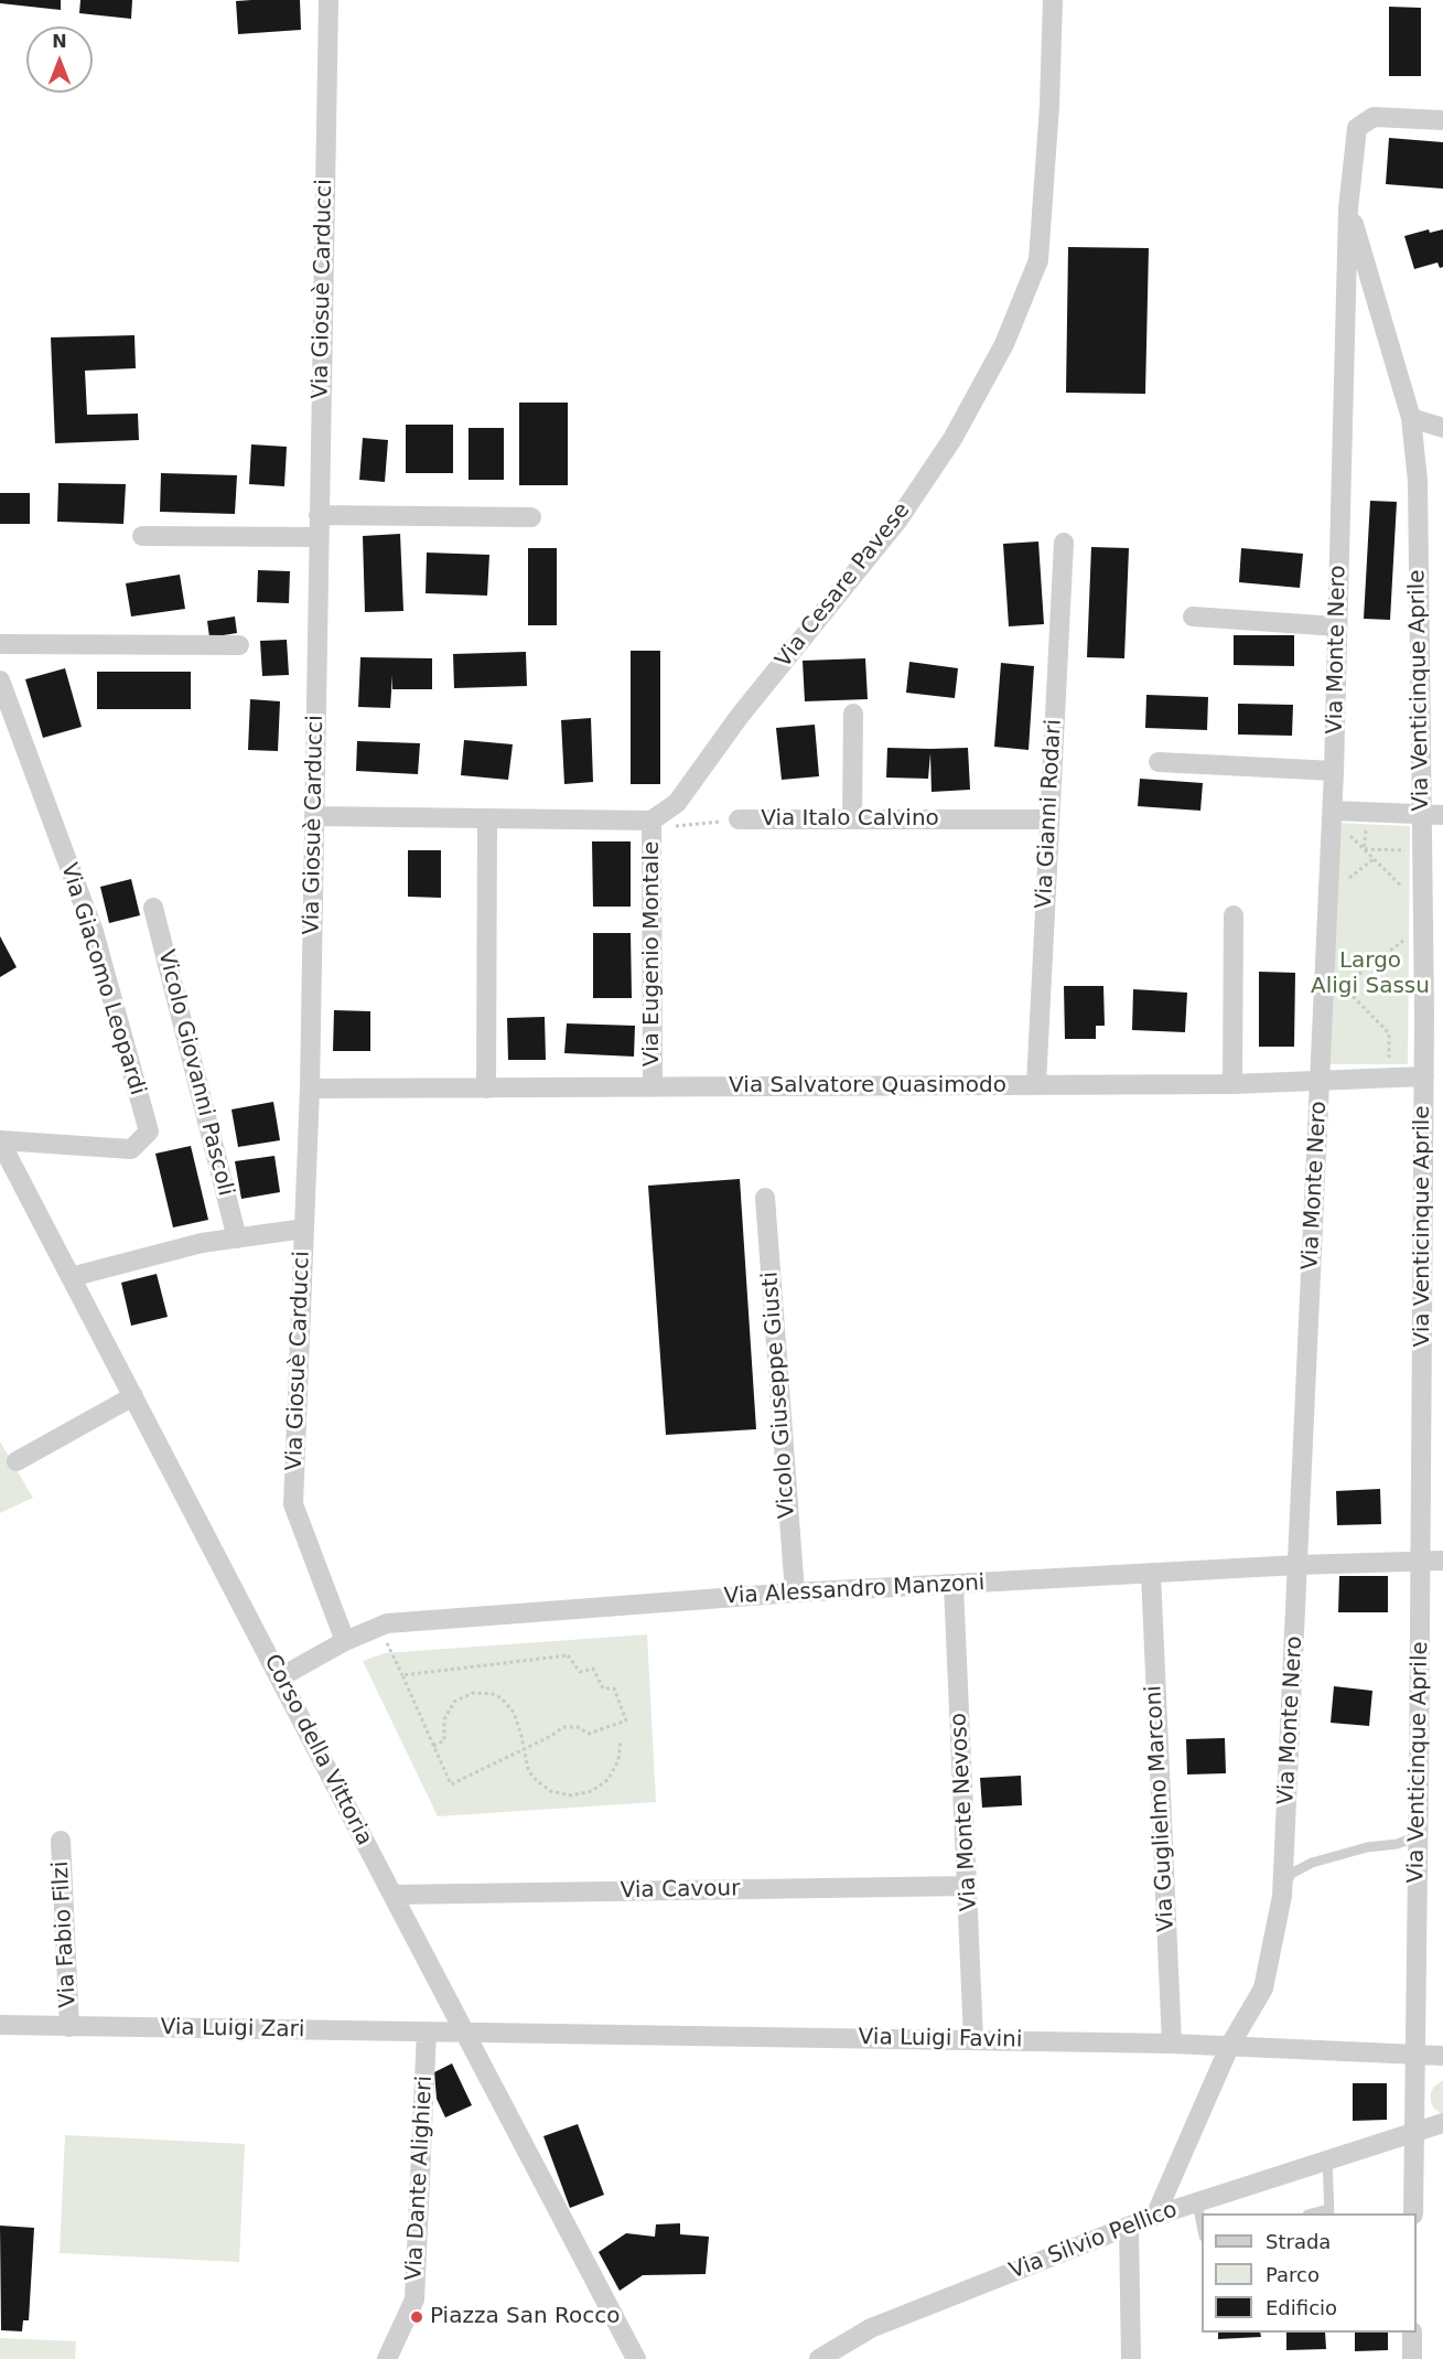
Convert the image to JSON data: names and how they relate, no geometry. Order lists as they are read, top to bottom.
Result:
{
  "streets": {
    "street": [
      "Via Giosuè Carducci",
      "Via Cesare Pavese",
      "Via Monte Nero",
      "Via Venticinque Aprile",
      "Via Gianni Rodari",
      "Via Italo Calvino",
      "Via Eugenio Montale",
      "Via Giacomo Leopardi",
      "Vicolo Giovanni Pascoli",
      "Via Salvatore Quasimodo",
      "Vicolo Giuseppe Giusti",
      "Via Alessandro Manzoni",
      "Corso della Vittoria",
      "Via Guglielmo Marconi",
      "Via Monte Nevoso",
      "Via Cavour",
      "Via Fabio Filzi",
      "Via Luigi Zari",
      "Via Luigi Favini",
      "Via Dante Alighieri",
      "Via Silvio Pellico"
    ]
  },
  "crossings": [
    ["Via Giosuè Carducci", "Via Salvatore Quasimodo"],
    ["Via Giosuè Carducci", "Via Alessandro Manzoni"],
    ["Via Cesare Pavese", "Via Italo Calvino"],
    ["Via Cesare Pavese", "Via Eugenio Montale"],
    ["Via Monte Nero", "Via Venticinque Aprile"],
    ["Via Monte Nero", "Via Salvatore Quasimodo"],
    ["Via Monte Nero", "Via Alessandro Manzoni"],
    ["Via Monte Nero", "Via Luigi Favini"],
    ["Via Monte Nero", "Via Silvio Pellico"],
    ["Via Venticinque Aprile", "Via Salvatore Quasimodo"],
    ["Via Venticinque Aprile", "Via Alessandro Manzoni"],
    ["Via Venticinque Aprile", "Via Luigi Favini"],
    ["Via Venticinque Aprile", "Via Silvio Pellico"],
    ["Via Gianni Rodari", "Via Italo Calvino"],
    ["Via Gianni Rodari", "Via Salvatore Quasimodo"],
    ["Via Italo Calvino", "Via Eugenio Montale"],
    ["Via Eugenio Montale", "Via Salvatore Quasimodo"],
    ["Via Giacomo Leopardi", "Corso della Vittoria"],
    ["Vicolo Giuseppe Giusti", "Via Alessandro Manzoni"],
    ["Via Alessandro Manzoni", "Corso della Vittoria"],
    ["Via Alessandro Manzoni", "Via Guglielmo Marconi"],
    ["Via Alessandro Manzoni", "Via Monte Nevoso"],
    ["Corso della Vittoria", "Via Cavour"],
    ["Corso della Vittoria", "Via Luigi Zari"],
    ["Corso della Vittoria", "Via Luigi Favini"],
    ["Via Guglielmo Marconi", "Via Luigi Favini"],
    ["Via Monte Nevoso", "Via Cavour"],
    ["Via Monte Nevoso", "Via Luigi Favini"],
    ["Via Fabio Filzi", "Via Luigi Zari"],
    ["Via Luigi Zari", "Via Luigi Favini"],
    ["Via Luigi Zari", "Via Dante Alighieri"]
  ],
  "parks": ["Largo Aligi Sassu"],
  "places": ["Piazza San Rocco"],
  "legend": ["Strada", "Parco", "Edificio"],
  "north": "top"
}
